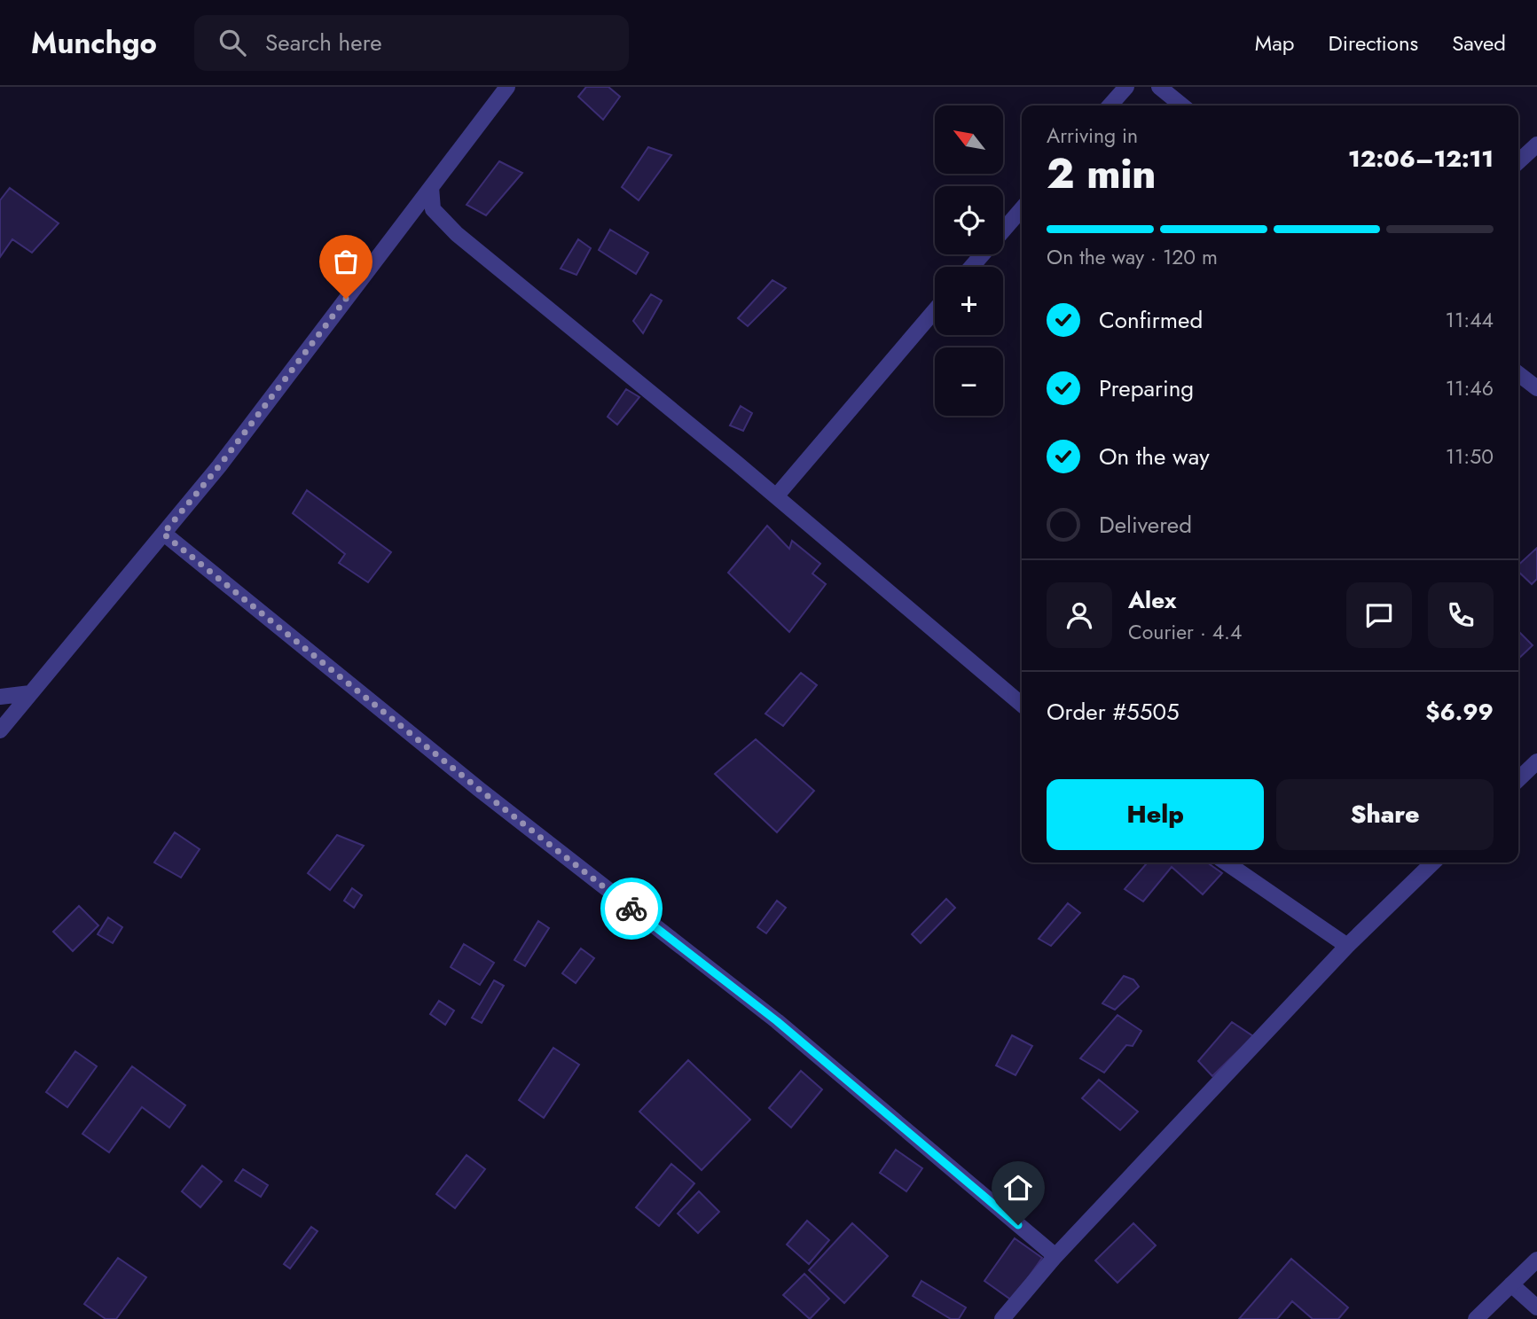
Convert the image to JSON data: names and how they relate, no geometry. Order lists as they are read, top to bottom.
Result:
{
  "north": "top left",
  "page": {
    "header": "Munchgo",
    "search": "Search here",
    "nav": ["Map", "Directions", "Saved"],
    "map_buttons": ["+", "−"],
    "heading": ["2 min", "Arriving in", "12:06–12:11"],
    "panel": [
      "Alex",
      "Courier · 4.4",
      "Order #5505",
      "$6.99"
    ],
    "bar": "On the way · 120 m",
    "list": [
      ["Confirmed", "11:44"],
      ["Preparing", "11:46"],
      ["On the way", "11:50"],
      "Delivered"
    ],
    "buttons": ["Help", "Share"]
  }
}
